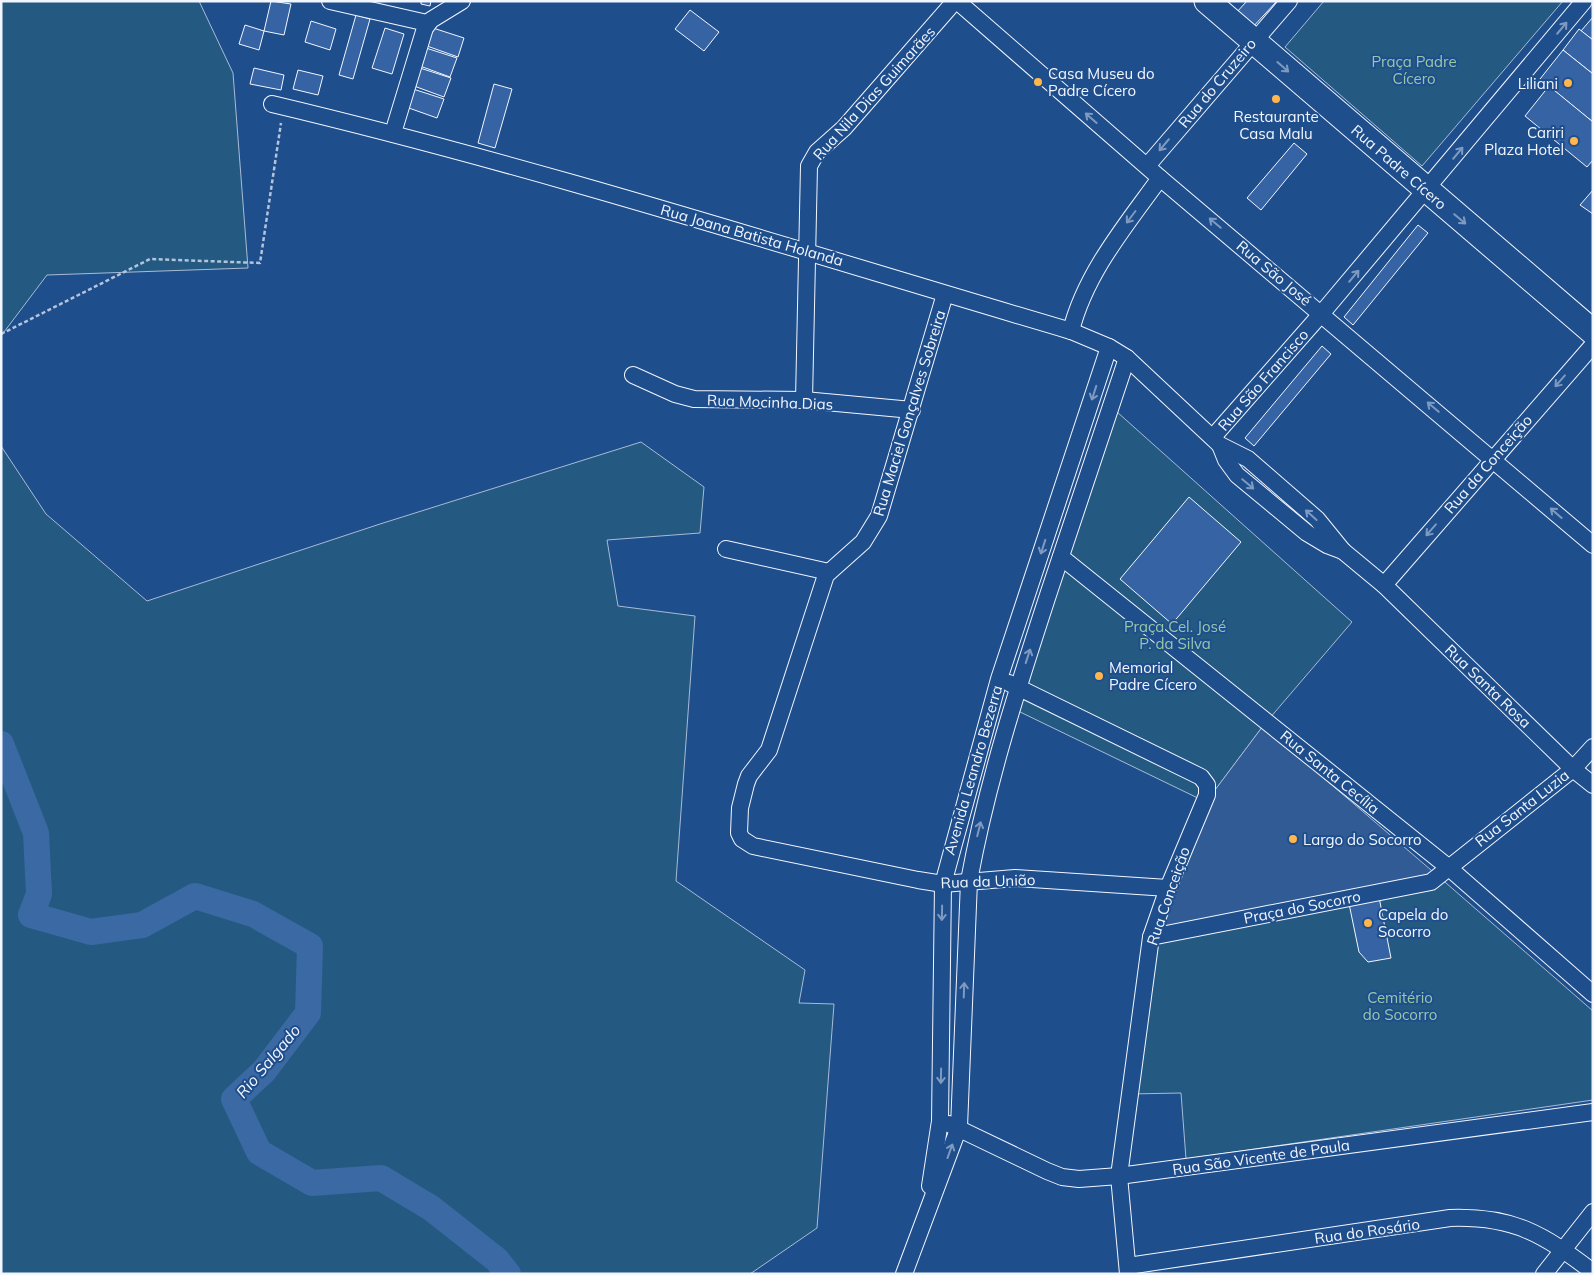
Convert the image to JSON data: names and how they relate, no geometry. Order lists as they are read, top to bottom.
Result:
{
  "streets": {
    "highway": ["Rua Padre Cícero"],
    "street": [
      "Rua do Cruzeiro",
      "Rua Nila Dias Guimarães",
      "Rua Joana Batista Holanda",
      "Rua São José",
      "Rua São Francisco",
      "Rua Mocinha Dias",
      "Rua Maciel Gonçalves Sobreira",
      "Rua da Conceição",
      "Rua Santa Rosa",
      "Avenida Leandro Bezerra",
      "Rua Santa Cecília",
      "Rua Santa Luzia",
      "Rua da União",
      "Rua Conceição",
      "Praça do Socorro",
      "Rua São Vicente de Paula",
      "Rua do Rosário"
    ]
  },
  "crossings": [
    ["Rua do Cruzeiro", "Rua Padre Cícero"],
    ["Rua do Cruzeiro", "Rua São José"],
    ["Rua Nila Dias Guimarães", "Rua Joana Batista Holanda"],
    ["Rua Nila Dias Guimarães", "Rua São José"],
    ["Rua Nila Dias Guimarães", "Rua Mocinha Dias"],
    ["Rua Padre Cícero", "Rua São Francisco"],
    ["Rua Joana Batista Holanda", "Rua Maciel Gonçalves Sobreira"],
    ["Rua Joana Batista Holanda", "Avenida Leandro Bezerra"],
    ["Rua São José", "Rua São Francisco"],
    ["Rua São José", "Rua da Conceição"],
    ["Rua Mocinha Dias", "Rua Maciel Gonçalves Sobreira"],
    ["Rua Maciel Gonçalves Sobreira", "Rua da União"],
    ["Rua da Conceição", "Rua Santa Rosa"],
    ["Rua Santa Rosa", "Rua Santa Luzia"],
    ["Avenida Leandro Bezerra", "Rua Santa Cecília"],
    ["Avenida Leandro Bezerra", "Rua da União"],
    ["Avenida Leandro Bezerra", "Rua Conceição"],
    ["Avenida Leandro Bezerra", "Rua São Vicente de Paula"],
    ["Rua Santa Cecília", "Rua Santa Luzia"],
    ["Rua Santa Cecília", "Praça do Socorro"],
    ["Rua Santa Luzia", "Praça do Socorro"],
    ["Rua da União", "Rua Conceição"],
    ["Rua Conceição", "Praça do Socorro"],
    ["Rua Conceição", "Rua São Vicente de Paula"],
    ["Rua Conceição", "Rua do Rosário"]
  ],
  "one_way": [
    "Rua do Cruzeiro",
    "Rua Padre Cícero",
    "Rua São José",
    "Rua São Francisco",
    "Rua da Conceição"
  ],
  "water": ["Rio Salgado"],
  "parks": ["Praça Padre Cícero", "Praça Cel. José P. da Silva", "Cemitério do Socorro"],
  "places": [
    "Casa Museu do Padre Cícero",
    "Liliani",
    "Restaurante Casa Malu",
    "Cariri Plaza Hotel",
    "Memorial Padre Cícero",
    "Largo do Socorro",
    "Capela do Socorro"
  ]
}
